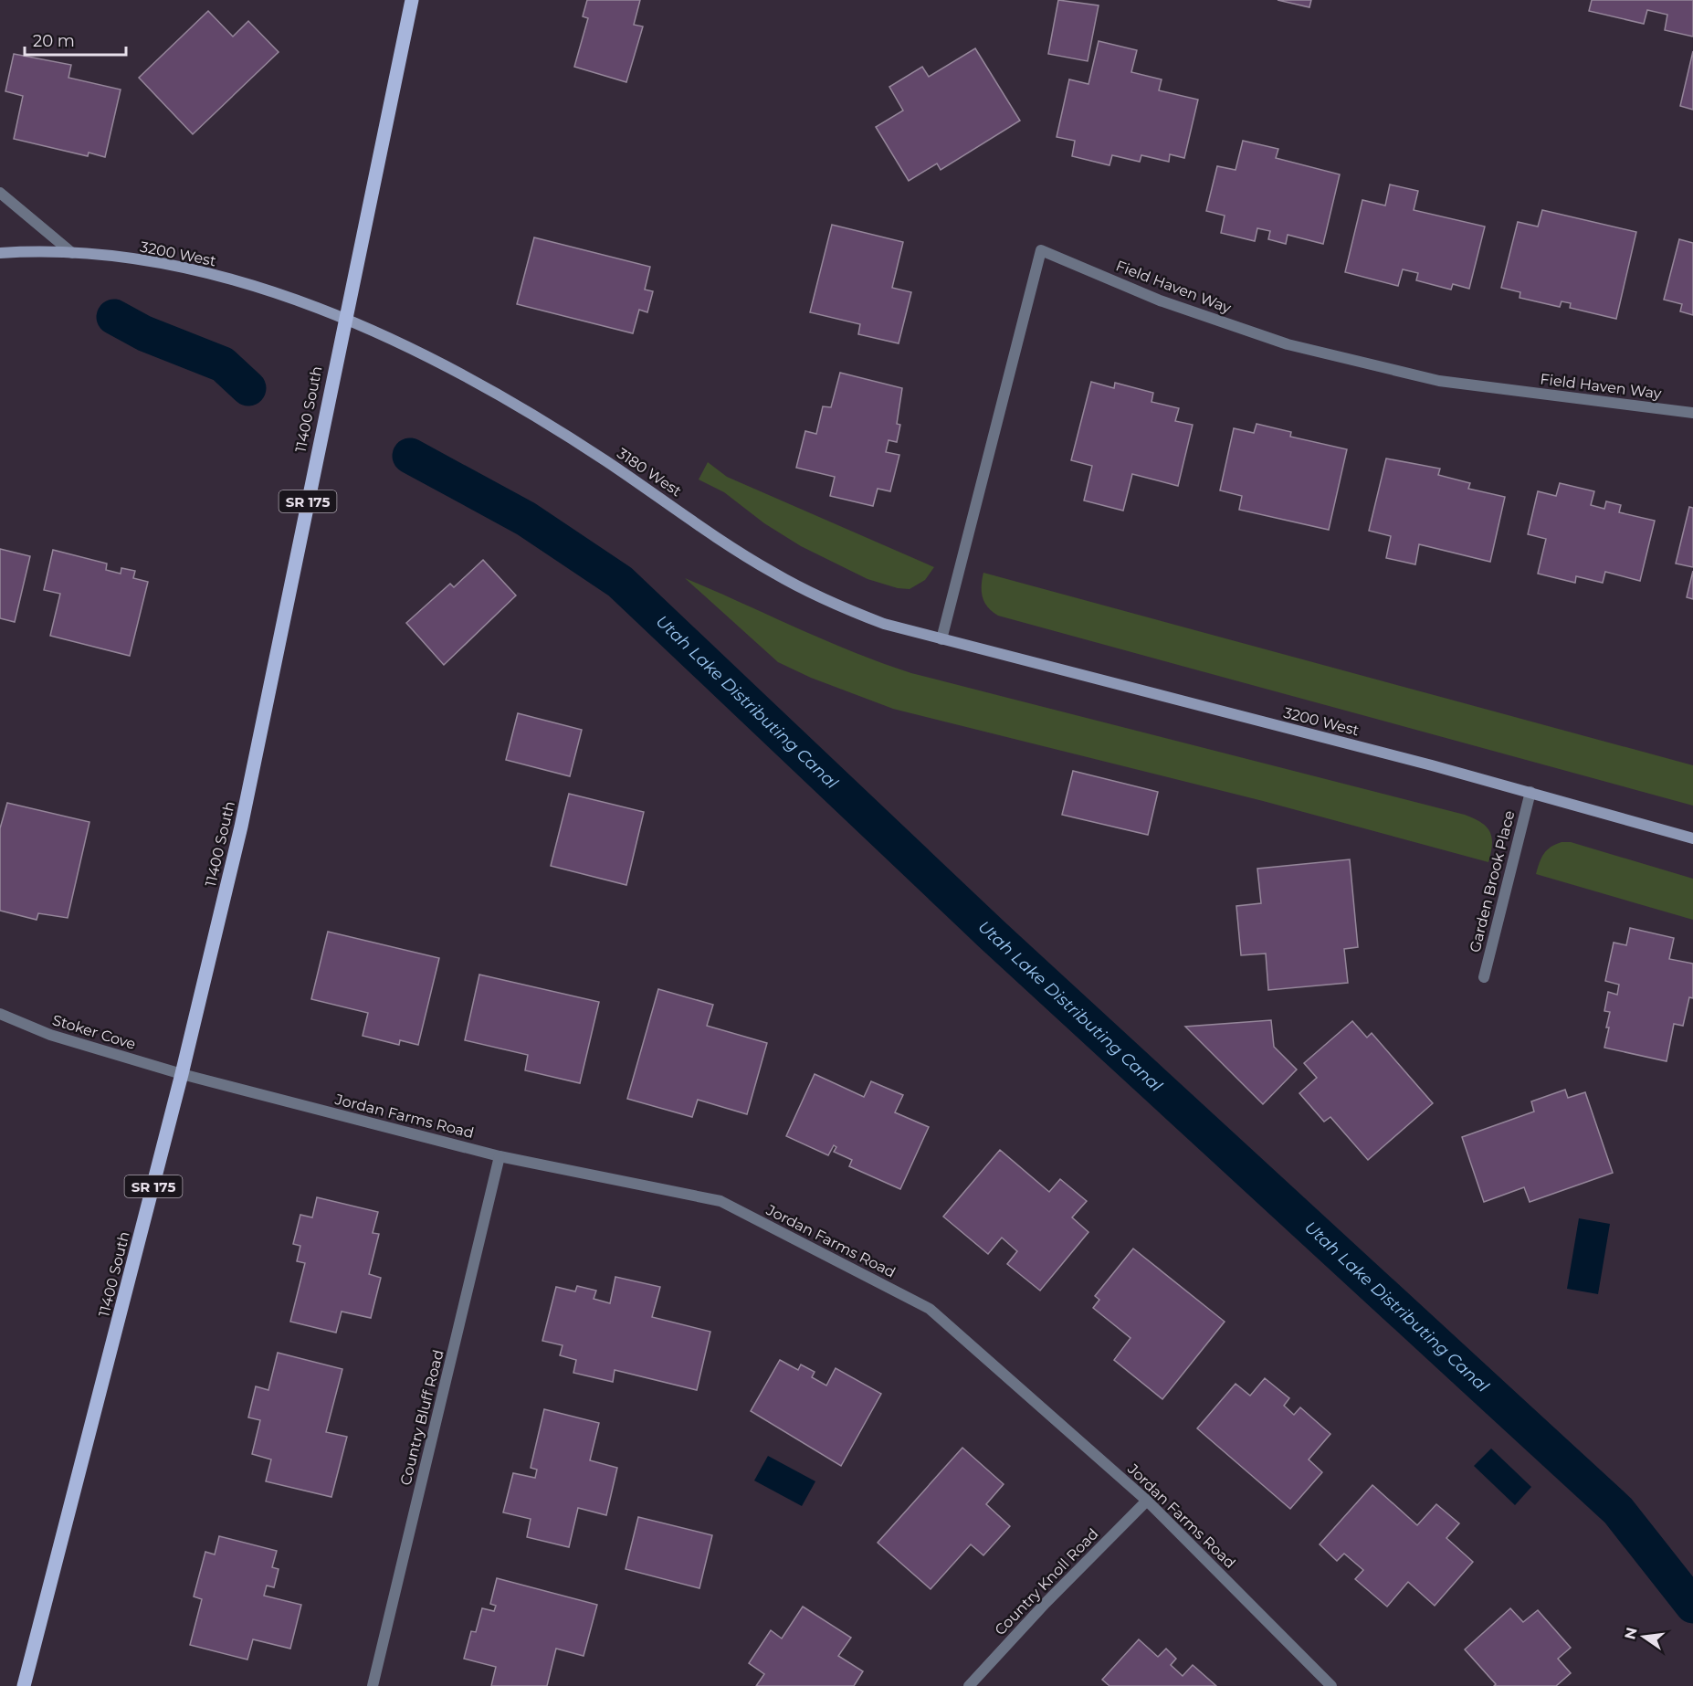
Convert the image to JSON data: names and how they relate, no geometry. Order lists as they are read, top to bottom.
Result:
{
  "streets": {
    "main road": ["11400 South", "SR 175"],
    "street": [
      "3200 West",
      "Field Haven Way",
      "3180 West",
      "Garden Brook Place",
      "Stoker Cove",
      "Jordan Farms Road",
      "Country Bluff Road",
      "Country Knoll Road"
    ]
  },
  "crossings": [
    ["3200 West", "Field Haven Way"],
    ["3200 West", "11400 South"],
    ["3200 West", "3180 West"],
    ["3200 West", "Garden Brook Place"],
    ["Field Haven Way", "3180 West"],
    ["11400 South", "3180 West"],
    ["11400 South", "Stoker Cove"],
    ["11400 South", "Jordan Farms Road"],
    ["Stoker Cove", "Jordan Farms Road"],
    ["Jordan Farms Road", "Country Bluff Road"],
    ["Jordan Farms Road", "Country Knoll Road"]
  ],
  "water": ["Utah Lake Distributing Canal"],
  "scale_bar": "20 m",
  "north": "left"
}
